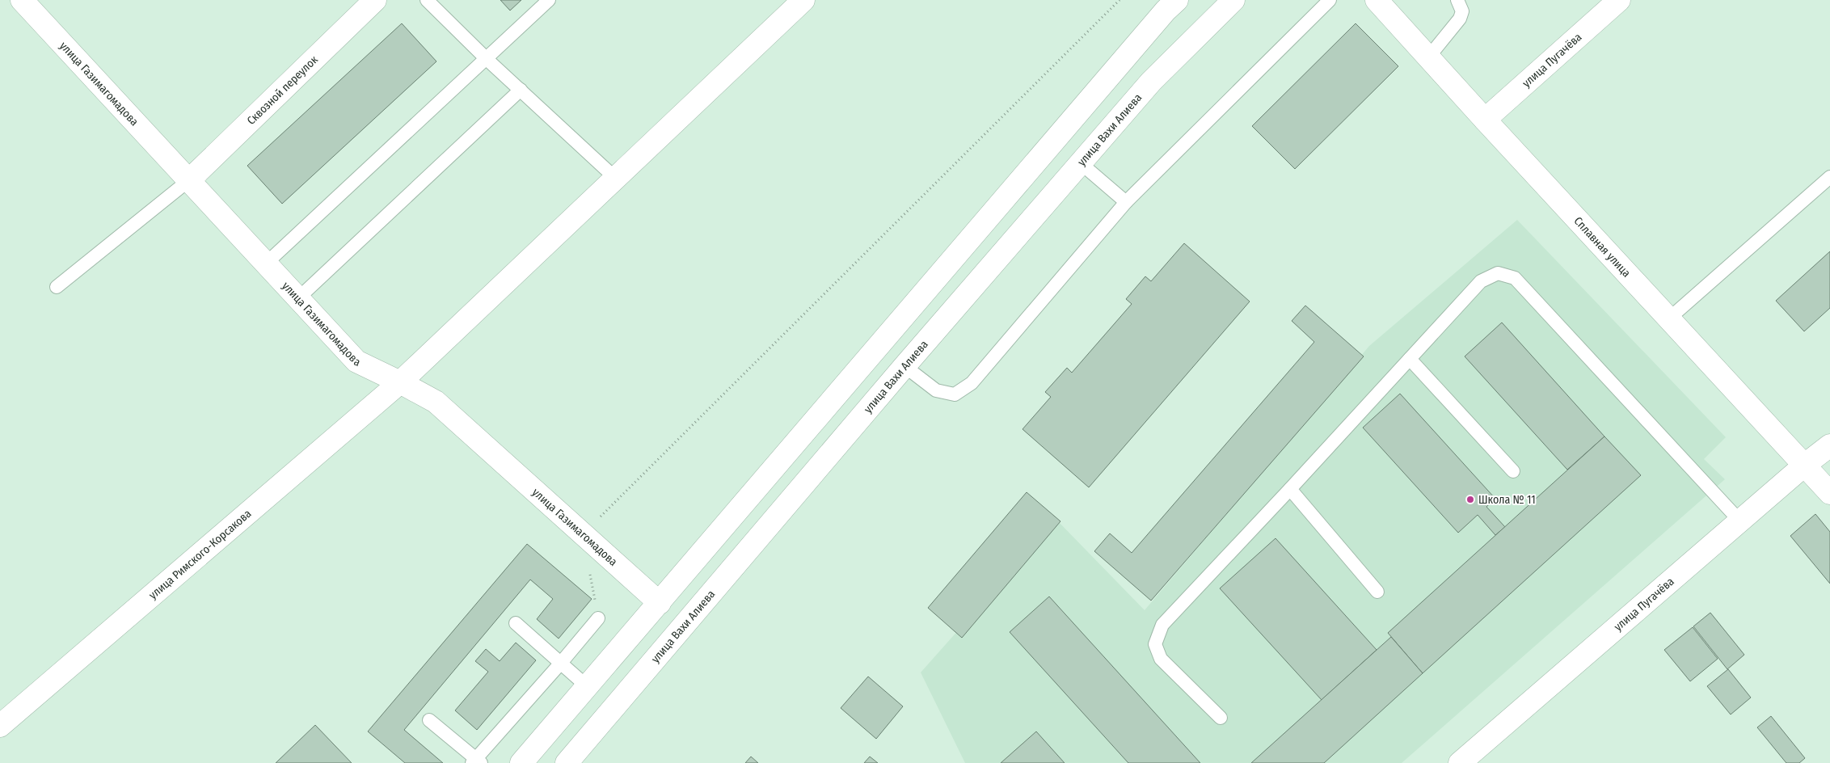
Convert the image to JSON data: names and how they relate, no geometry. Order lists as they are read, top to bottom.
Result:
{
  "streets": {
    "street": [
      "улица Пугачёва",
      "улица Газимагомадова",
      "Сквозной переулок",
      "улица Вахи Алиева",
      "Сплавная улица",
      "улица Римского-Корсакова"
    ]
  },
  "crossings": [
    ["улица Пугачёва", "Сплавная улица"],
    ["улица Газимагомадова", "Сквозной переулок"],
    ["улица Газимагомадова", "улица Римского-Корсакова"]
  ],
  "places": ["Школа № 11"]
}
